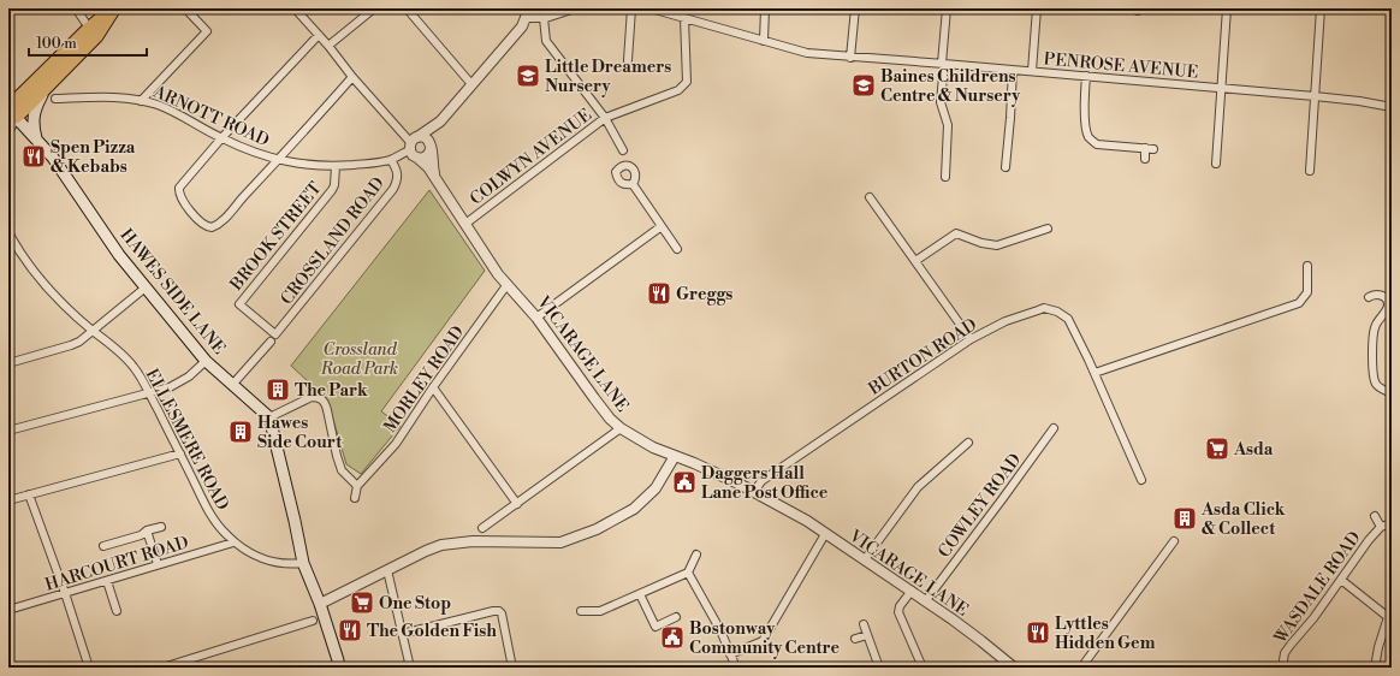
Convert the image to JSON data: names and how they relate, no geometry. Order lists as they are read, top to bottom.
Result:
{
  "streets": {
    "main road": ["HAWES SIDE LANE"],
    "street": [
      "PENROSE AVENUE",
      "ARNOTT ROAD",
      "COLWYN AVENUE",
      "BROOK STREET",
      "CROSSLAND ROAD",
      "VICARAGE LANE",
      "BURTON ROAD",
      "MORLEY ROAD",
      "ELLESMERE ROAD",
      "COWLEY ROAD",
      "HARCOURT ROAD",
      "WASDALE ROAD"
    ]
  },
  "crossings": [
    ["PENROSE AVENUE", "COLWYN AVENUE"],
    ["ARNOTT ROAD", "BROOK STREET"],
    ["ARNOTT ROAD", "CROSSLAND ROAD"],
    ["ARNOTT ROAD", "VICARAGE LANE"],
    ["COLWYN AVENUE", "VICARAGE LANE"],
    ["BROOK STREET", "CROSSLAND ROAD"],
    ["VICARAGE LANE", "BURTON ROAD"],
    ["VICARAGE LANE", "MORLEY ROAD"],
    ["VICARAGE LANE", "COWLEY ROAD"],
    ["ELLESMERE ROAD", "HARCOURT ROAD"]
  ],
  "parks": ["Crossland Road Park"],
  "places": {
    "school or university": ["Little Dreamers Nursery", "Baines Childrens Centre & Nursery"],
    "restaurant": [
      "Spen Pizza & Kebabs",
      "Greggs",
      "The Golden Fish",
      "Lyttles Hidden Gem"
    ],
    "building": ["The Park", "Hawes Side Court", "Asda Click & Collect"],
    "supermarket": ["Asda", "One Stop"],
    "public building": ["Daggers Hall Lane Post Office", "Bostonway Community Centre"]
  },
  "scale_bar": "100 m"
}
